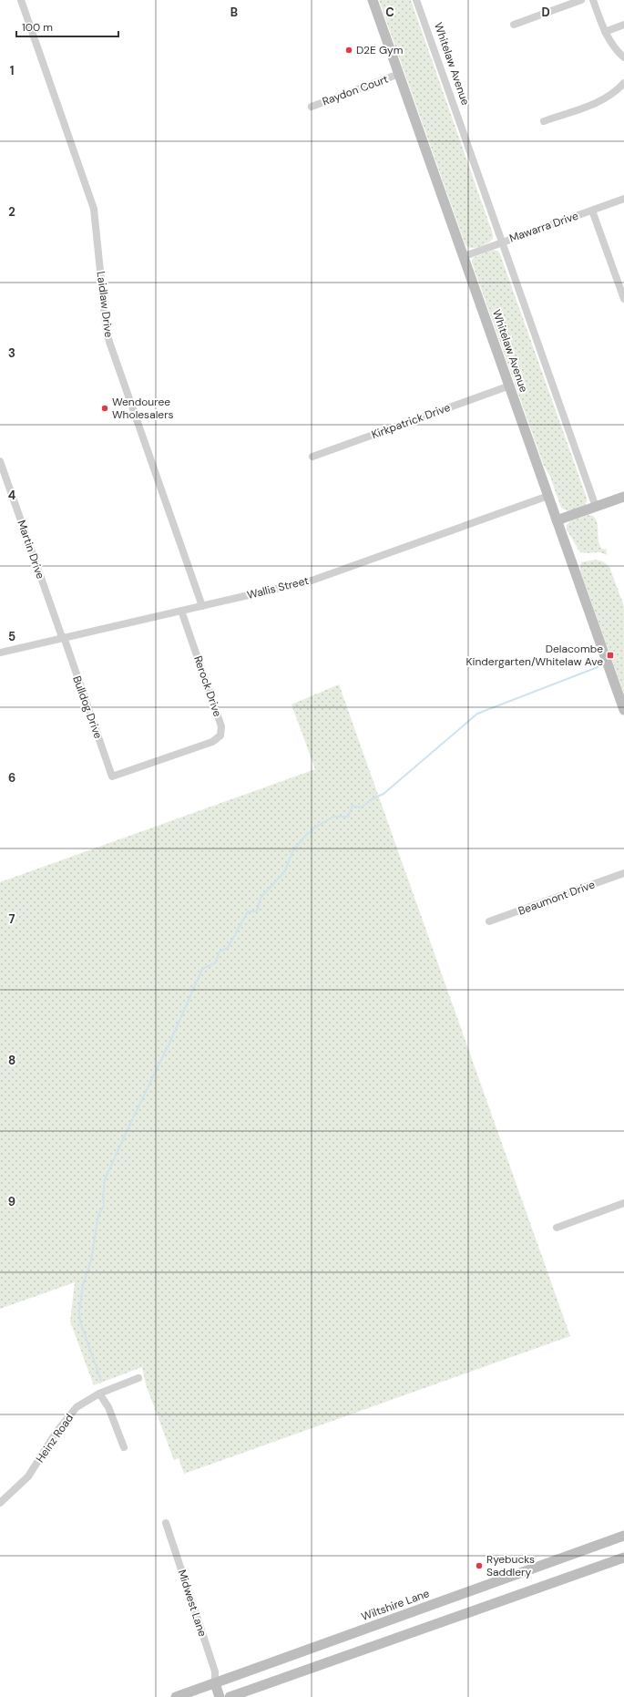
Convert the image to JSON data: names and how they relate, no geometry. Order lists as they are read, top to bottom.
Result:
{
  "streets": {
    "main road": ["Whitelaw Avenue", "Wiltshire Lane"],
    "street": [
      "Raydon Court",
      "Mawarra Drive",
      "Laidlaw Drive",
      "Kirkpatrick Drive",
      "Martin Drive",
      "Wallis Street",
      "Rerock Drive",
      "Bulldog Drive",
      "Beaumont Drive",
      "Heinz Road",
      "Midwest Lane"
    ]
  },
  "crossings": [
    ["Whitelaw Avenue", "Raydon Court"],
    ["Whitelaw Avenue", "Mawarra Drive"],
    ["Whitelaw Avenue", "Kirkpatrick Drive"],
    ["Whitelaw Avenue", "Wallis Street"],
    ["Laidlaw Drive", "Wallis Street"],
    ["Martin Drive", "Wallis Street"],
    ["Martin Drive", "Bulldog Drive"],
    ["Wallis Street", "Rerock Drive"],
    ["Wallis Street", "Bulldog Drive"],
    ["Rerock Drive", "Bulldog Drive"],
    ["Midwest Lane", "Wiltshire Lane"]
  ],
  "places": {
    "other": ["D2E Gym", "Wendouree Wholesalers", "Ryebucks Saddlery"],
    "transit": ["Delacombe Kindergarten/Whitelaw Ave"]
  },
  "scale_bar": "100 m",
  "grid": {
    "columns": ["B", "C", "D"],
    "rows": [
      "1",
      "2",
      "3",
      "4",
      "5",
      "6",
      "7",
      "8",
      "9"
    ]
  }
}
